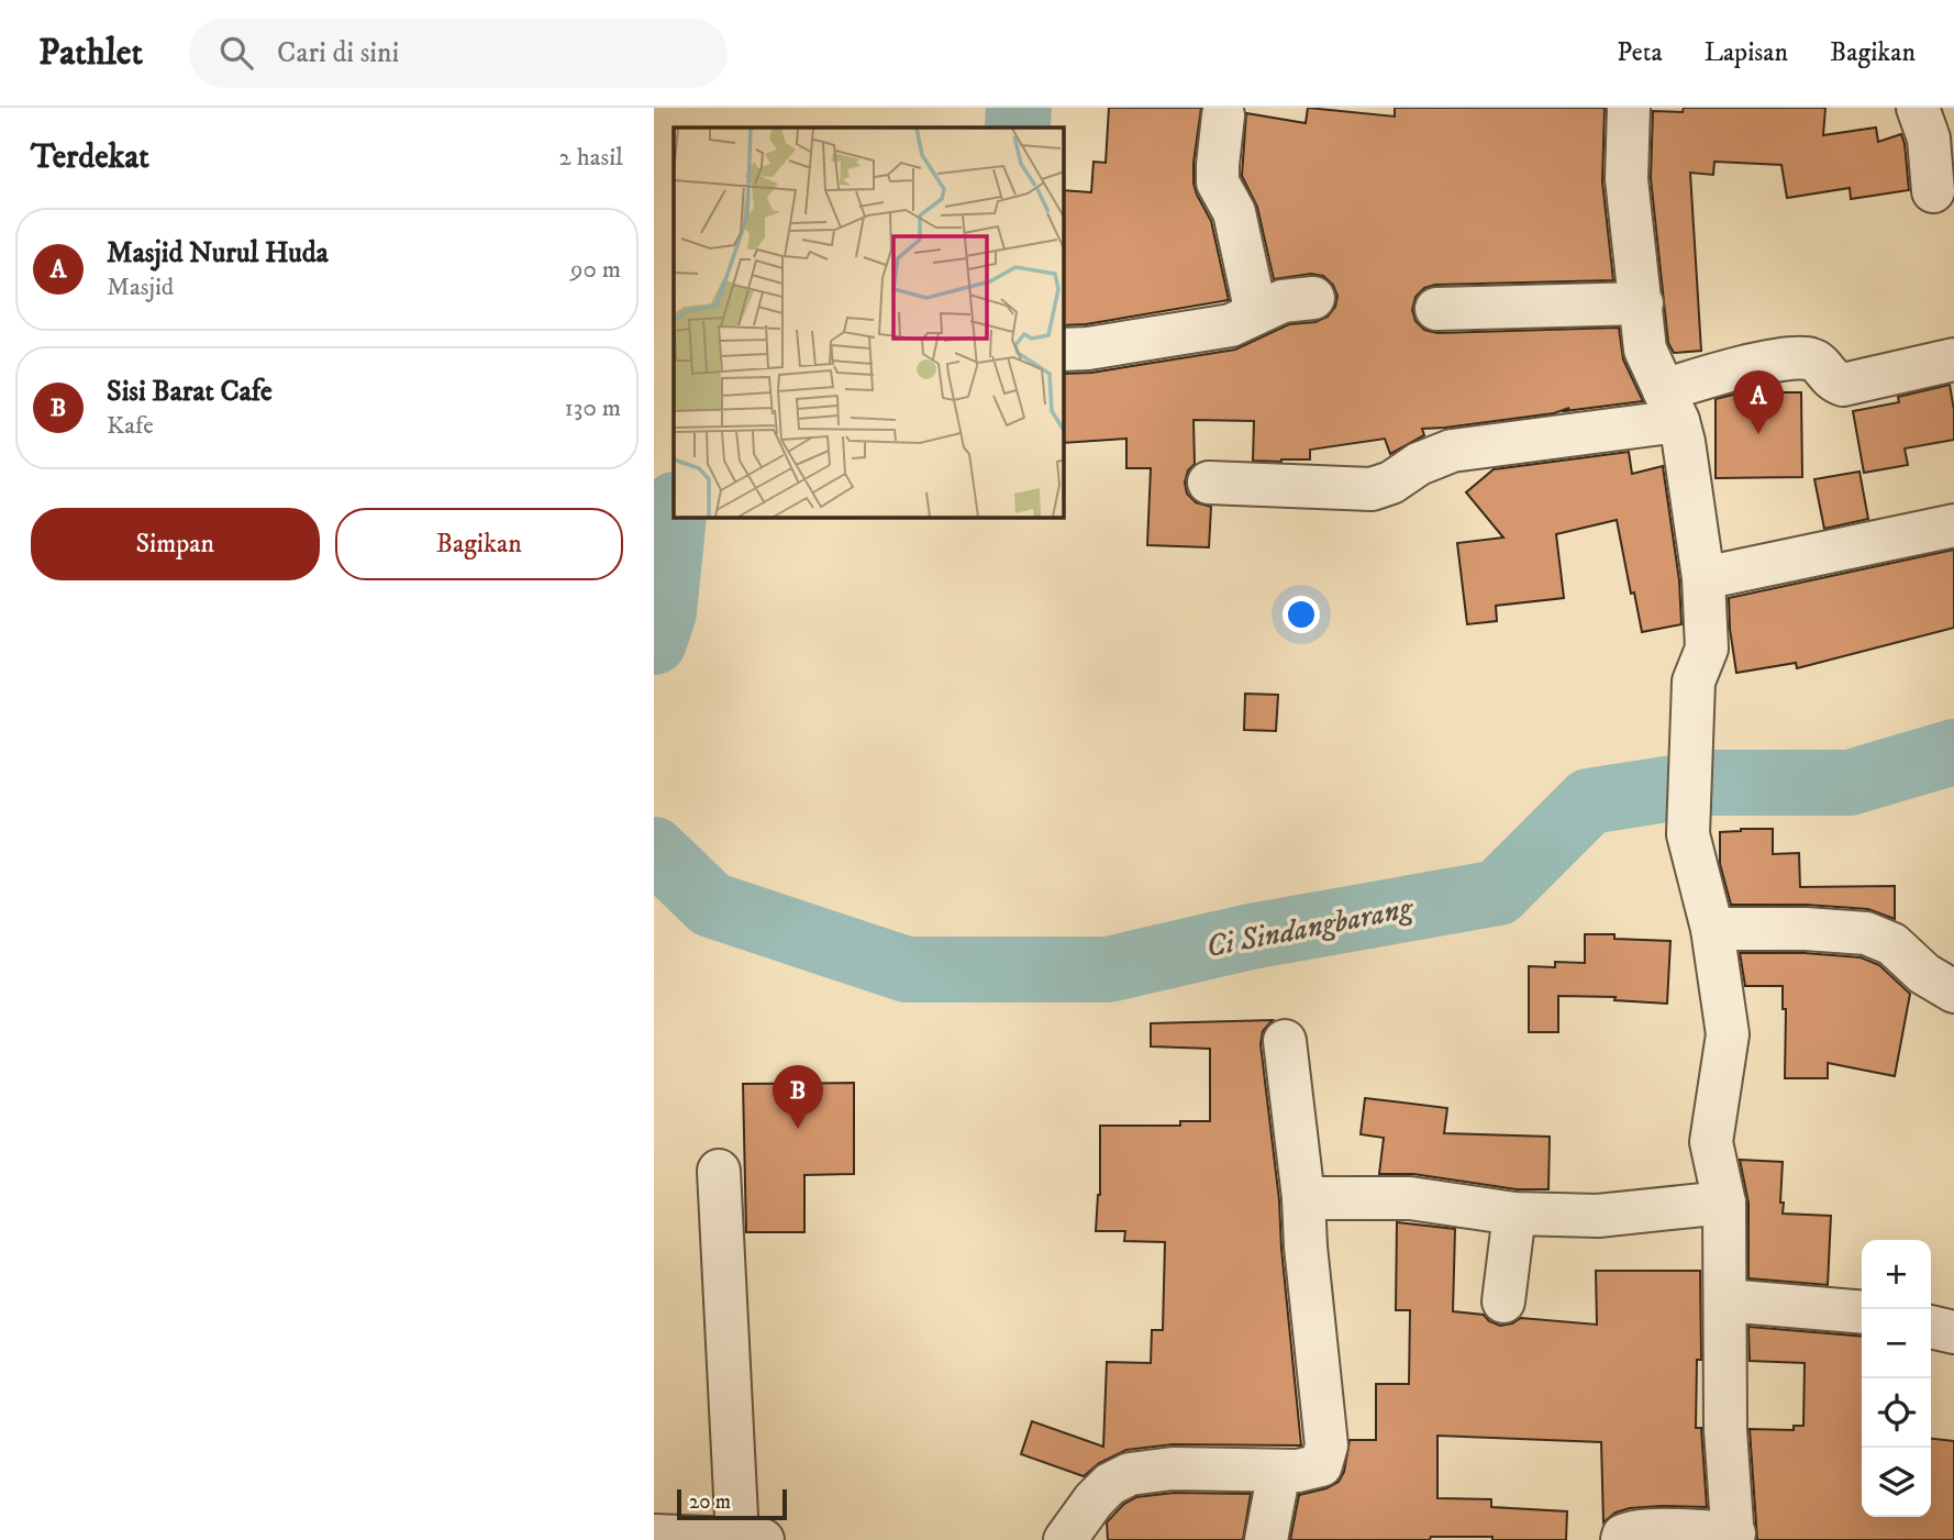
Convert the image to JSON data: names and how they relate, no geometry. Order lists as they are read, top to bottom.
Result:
{
  "water": ["Ci Sindangbarang"],
  "scale_bar": "20 m",
  "page": {
    "header": "Pathlet",
    "search": "Cari di sini",
    "nav": ["Peta", "Lapisan", "Bagikan"],
    "heading": ["Terdekat", "2 hasil"],
    "list": [
      {
        "mark": "A",
        "name": "Masjid Nurul Huda",
        "note": "Masjid",
        "value": "90 m"
      },
      {
        "mark": "B",
        "name": "Sisi Barat Cafe",
        "note": "Kafe",
        "value": "130 m"
      }
    ],
    "pins": ["A", "B"],
    "buttons": ["Simpan", "Bagikan"],
    "map_buttons": ["+", "−"],
    "scale": "20 m"
  }
}
